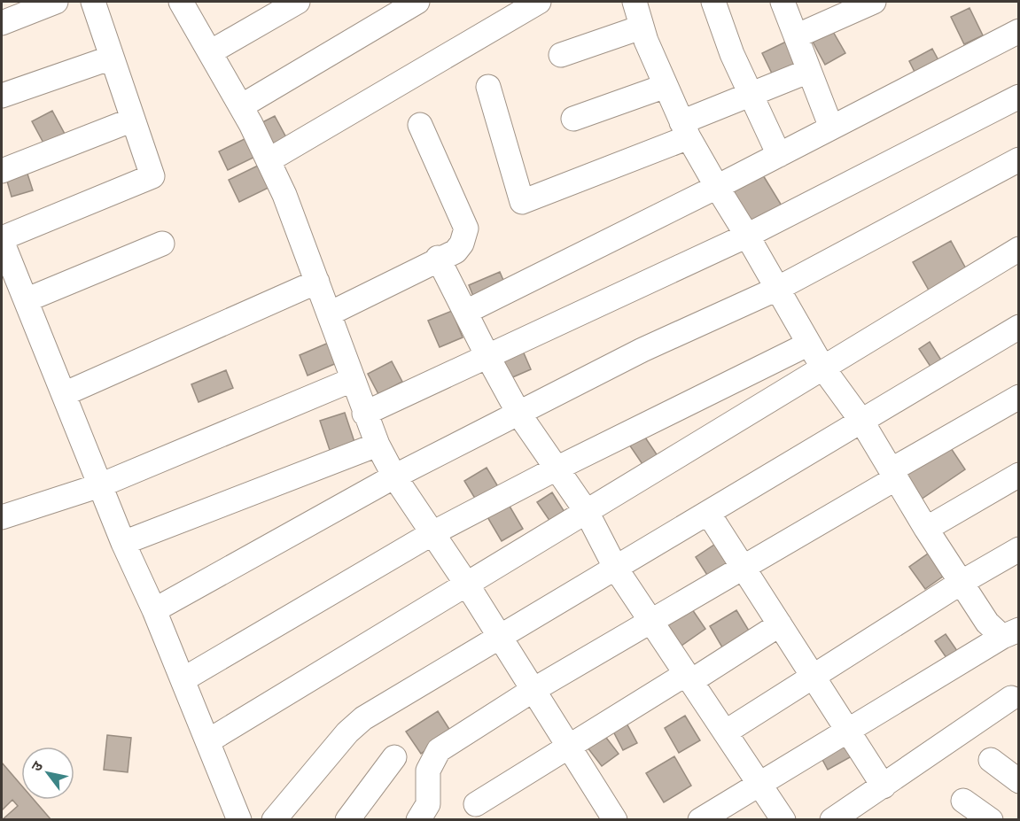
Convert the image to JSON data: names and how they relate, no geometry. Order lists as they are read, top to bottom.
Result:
{
  "north": "top left"
}
